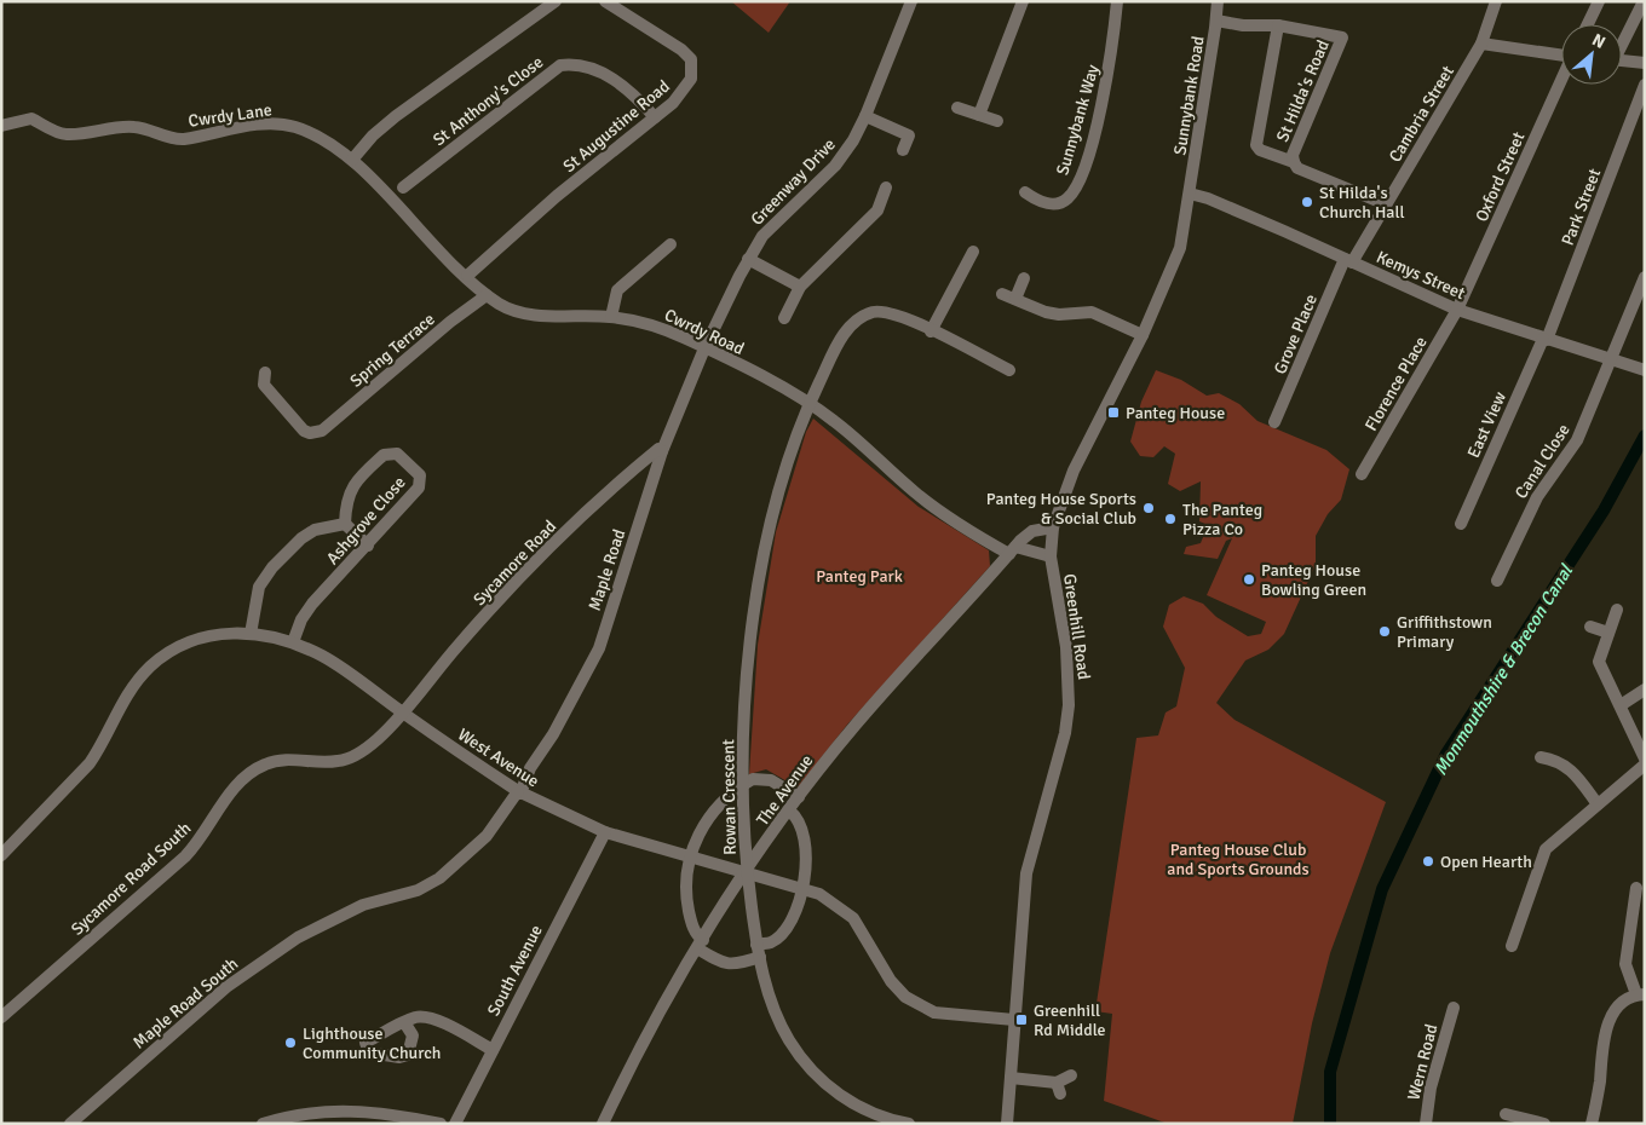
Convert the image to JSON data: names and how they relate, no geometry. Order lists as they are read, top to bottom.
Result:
{
  "streets": {
    "street": [
      "St Hilda's Road",
      "Sunnybank Road",
      "St Anthony's Close",
      "Cambria Street",
      "Cwrdy Lane",
      "Sunnybank Way",
      "St Augustine Road",
      "Oxford Street",
      "Greenway Drive",
      "Park Street",
      "Kemys Street",
      "Cwrdy Road",
      "Grove Place",
      "Spring Terrace",
      "Florence Place",
      "East View",
      "Canal Close",
      "Ashgrove Close",
      "Sycamore Road",
      "Maple Road",
      "Greenhill Road",
      "West Avenue",
      "The Avenue",
      "Rowan Crescent",
      "Sycamore Road South",
      "South Avenue",
      "Maple Road South",
      "Wern Road"
    ]
  },
  "crossings": [
    ["St Hilda's Road", "Cambria Street"],
    ["Sunnybank Road", "Kemys Street"],
    ["Sunnybank Road", "Greenhill Road"],
    ["St Anthony's Close", "St Augustine Road"],
    ["Cambria Street", "Kemys Street"],
    ["Cambria Street", "Grove Place"],
    ["Cwrdy Lane", "Cwrdy Road"],
    ["St Augustine Road", "Cwrdy Road"],
    ["Oxford Street", "Kemys Street"],
    ["Oxford Street", "Florence Place"],
    ["Greenway Drive", "Cwrdy Road"],
    ["Greenway Drive", "Maple Road"],
    ["Park Street", "Kemys Street"],
    ["Park Street", "East View"],
    ["Kemys Street", "Grove Place"],
    ["Kemys Street", "Florence Place"],
    ["Kemys Street", "East View"],
    ["Kemys Street", "Canal Close"],
    ["Kemys Street", "Greenhill Road"],
    ["Cwrdy Road", "Spring Terrace"],
    ["Cwrdy Road", "Maple Road"],
    ["Cwrdy Road", "Greenhill Road"],
    ["Cwrdy Road", "The Avenue"],
    ["Cwrdy Road", "Rowan Crescent"],
    ["Ashgrove Close", "West Avenue"],
    ["Sycamore Road", "Maple Road"],
    ["Sycamore Road", "West Avenue"],
    ["Sycamore Road", "Sycamore Road South"],
    ["Maple Road", "West Avenue"],
    ["Maple Road", "Maple Road South"],
    ["Greenhill Road", "West Avenue"],
    ["Greenhill Road", "The Avenue"],
    ["West Avenue", "The Avenue"],
    ["West Avenue", "Rowan Crescent"],
    ["West Avenue", "Sycamore Road South"],
    ["West Avenue", "South Avenue"],
    ["The Avenue", "Rowan Crescent"]
  ],
  "water": ["Monmouthshire & Brecon Canal"],
  "parks": ["Panteg Park", "Panteg House Club and Sports Grounds"],
  "places": {
    "other": [
      "St Hilda's Church Hall",
      "Panteg House Sports & Social Club",
      "The Panteg Pizza Co",
      "Panteg House Bowling Green",
      "Griffithstown Primary",
      "Open Hearth",
      "Lighthouse Community Church"
    ],
    "transit": ["Panteg House", "Greenhill Rd Middle"]
  },
  "north": "top right"
}
